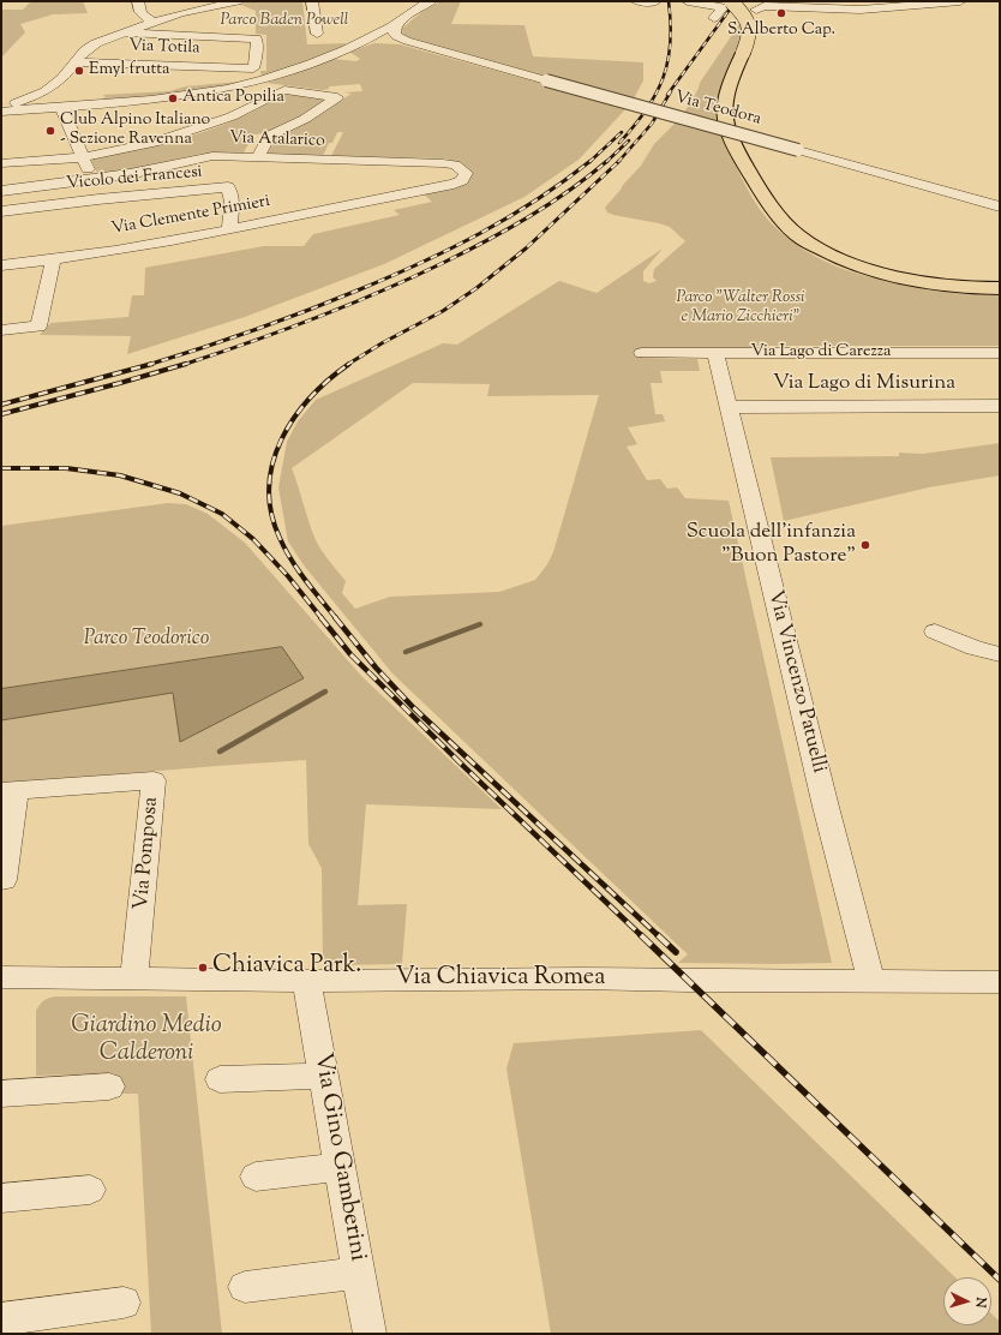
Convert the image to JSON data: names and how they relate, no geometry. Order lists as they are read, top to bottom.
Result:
{
  "streets": {
    "street": [
      "Via Totila",
      "Via Teodora",
      "Via Atalarico",
      "Vicolo dei Francesi",
      "Via Clemente Primieri",
      "Via Lago di Carezza",
      "Via Lago di Misurina",
      "Via Vincenzo Patuelli",
      "Via Pomposa",
      "Via Chiavica Romea",
      "Via Gino Gamberini"
    ]
  },
  "crossings": [
    ["Via Atalarico", "Via Clemente Primieri"],
    ["Vicolo dei Francesi", "Via Clemente Primieri"],
    ["Via Lago di Carezza", "Via Vincenzo Patuelli"],
    ["Via Lago di Misurina", "Via Vincenzo Patuelli"],
    ["Via Vincenzo Patuelli", "Via Chiavica Romea"],
    ["Via Pomposa", "Via Chiavica Romea"],
    ["Via Chiavica Romea", "Via Gino Gamberini"]
  ],
  "parks": [
    "Parco Baden Powell",
    "Parco \"Walter Rossi e Mario Zicchieri\"",
    "Parco Teodorico",
    "Giardino Medio Calderoni"
  ],
  "places": [
    "S.Alberto Cap.",
    "Emyl frutta",
    "Antica Popilia",
    "Club Alpino Italiano - Sezione Ravenna",
    "Scuola dell'infanzia \"Buon Pastore\"",
    "Chiavica Park."
  ],
  "north": "right"
}
